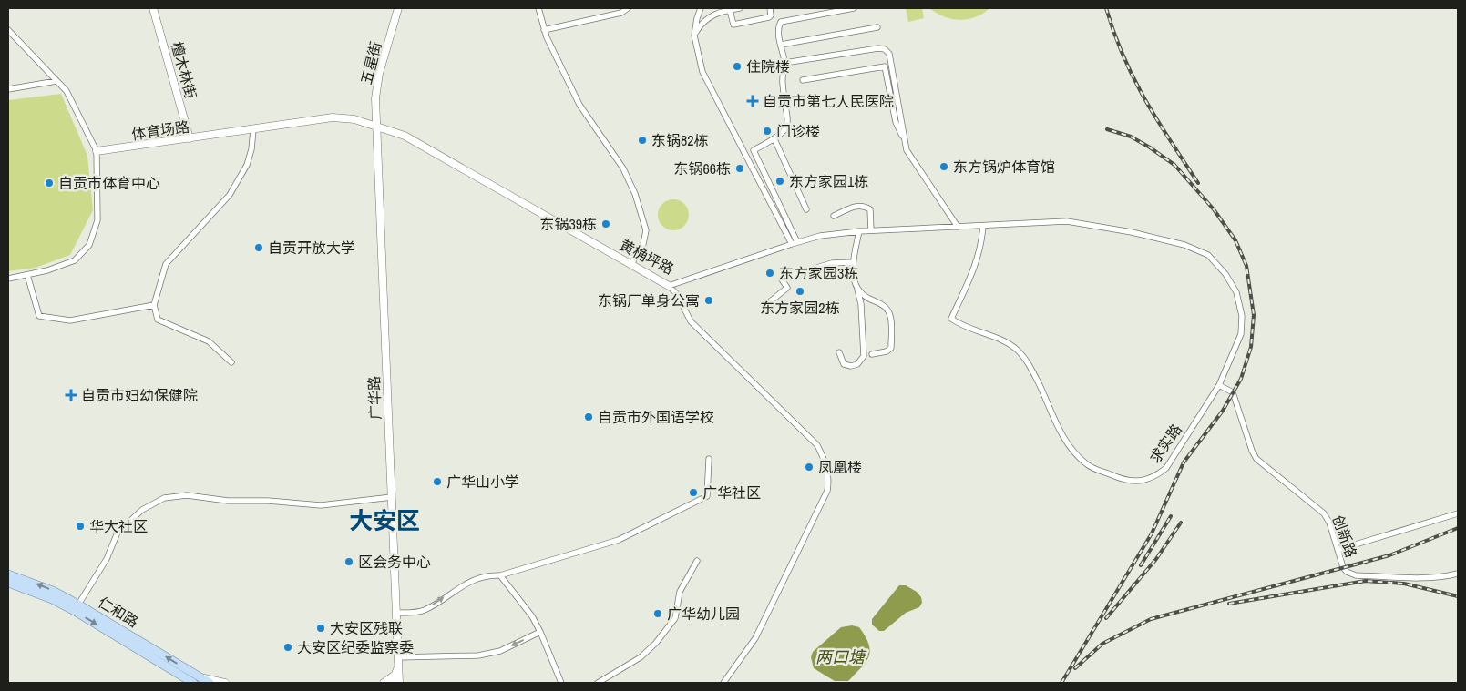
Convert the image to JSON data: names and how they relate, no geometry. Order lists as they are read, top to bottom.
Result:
{
  "streets": {
    "main road": [
      "五星街",
      "檀木林街",
      "体育场路",
      "黄桷坪路",
      "广华路",
      "仁和路"
    ],
    "street": ["求实路", "创新路"]
  },
  "crossings": [
    ["五星街", "体育场路"],
    ["五星街", "黄桷坪路"],
    ["五星街", "广华路"],
    ["檀木林街", "体育场路"],
    ["体育场路", "黄桷坪路"],
    ["体育场路", "广华路"],
    ["黄桷坪路", "广华路"],
    ["黄桷坪路", "求实路"],
    ["求实路", "创新路"]
  ],
  "districts": ["大安区"],
  "water": ["两口塘"],
  "places": {
    "other": [
      "住院楼",
      "门诊楼",
      "东锅82栋",
      "东方锅炉体育馆",
      "东锅66栋",
      "东方家园1栋",
      "自贡市体育中心",
      "东锅39栋",
      "自贡开放大学",
      "东方家园3栋",
      "东方家园2栋",
      "东锅厂单身公寓",
      "自贡市外国语学校",
      "凤凰楼",
      "广华山小学",
      "广华社区",
      "华大社区",
      "区会务中心",
      "广华幼儿园",
      "大安区残联",
      "大安区纪委监察委"
    ],
    "health": ["自贡市第七人民医院", "自贡市妇幼保健院"]
  }
}
